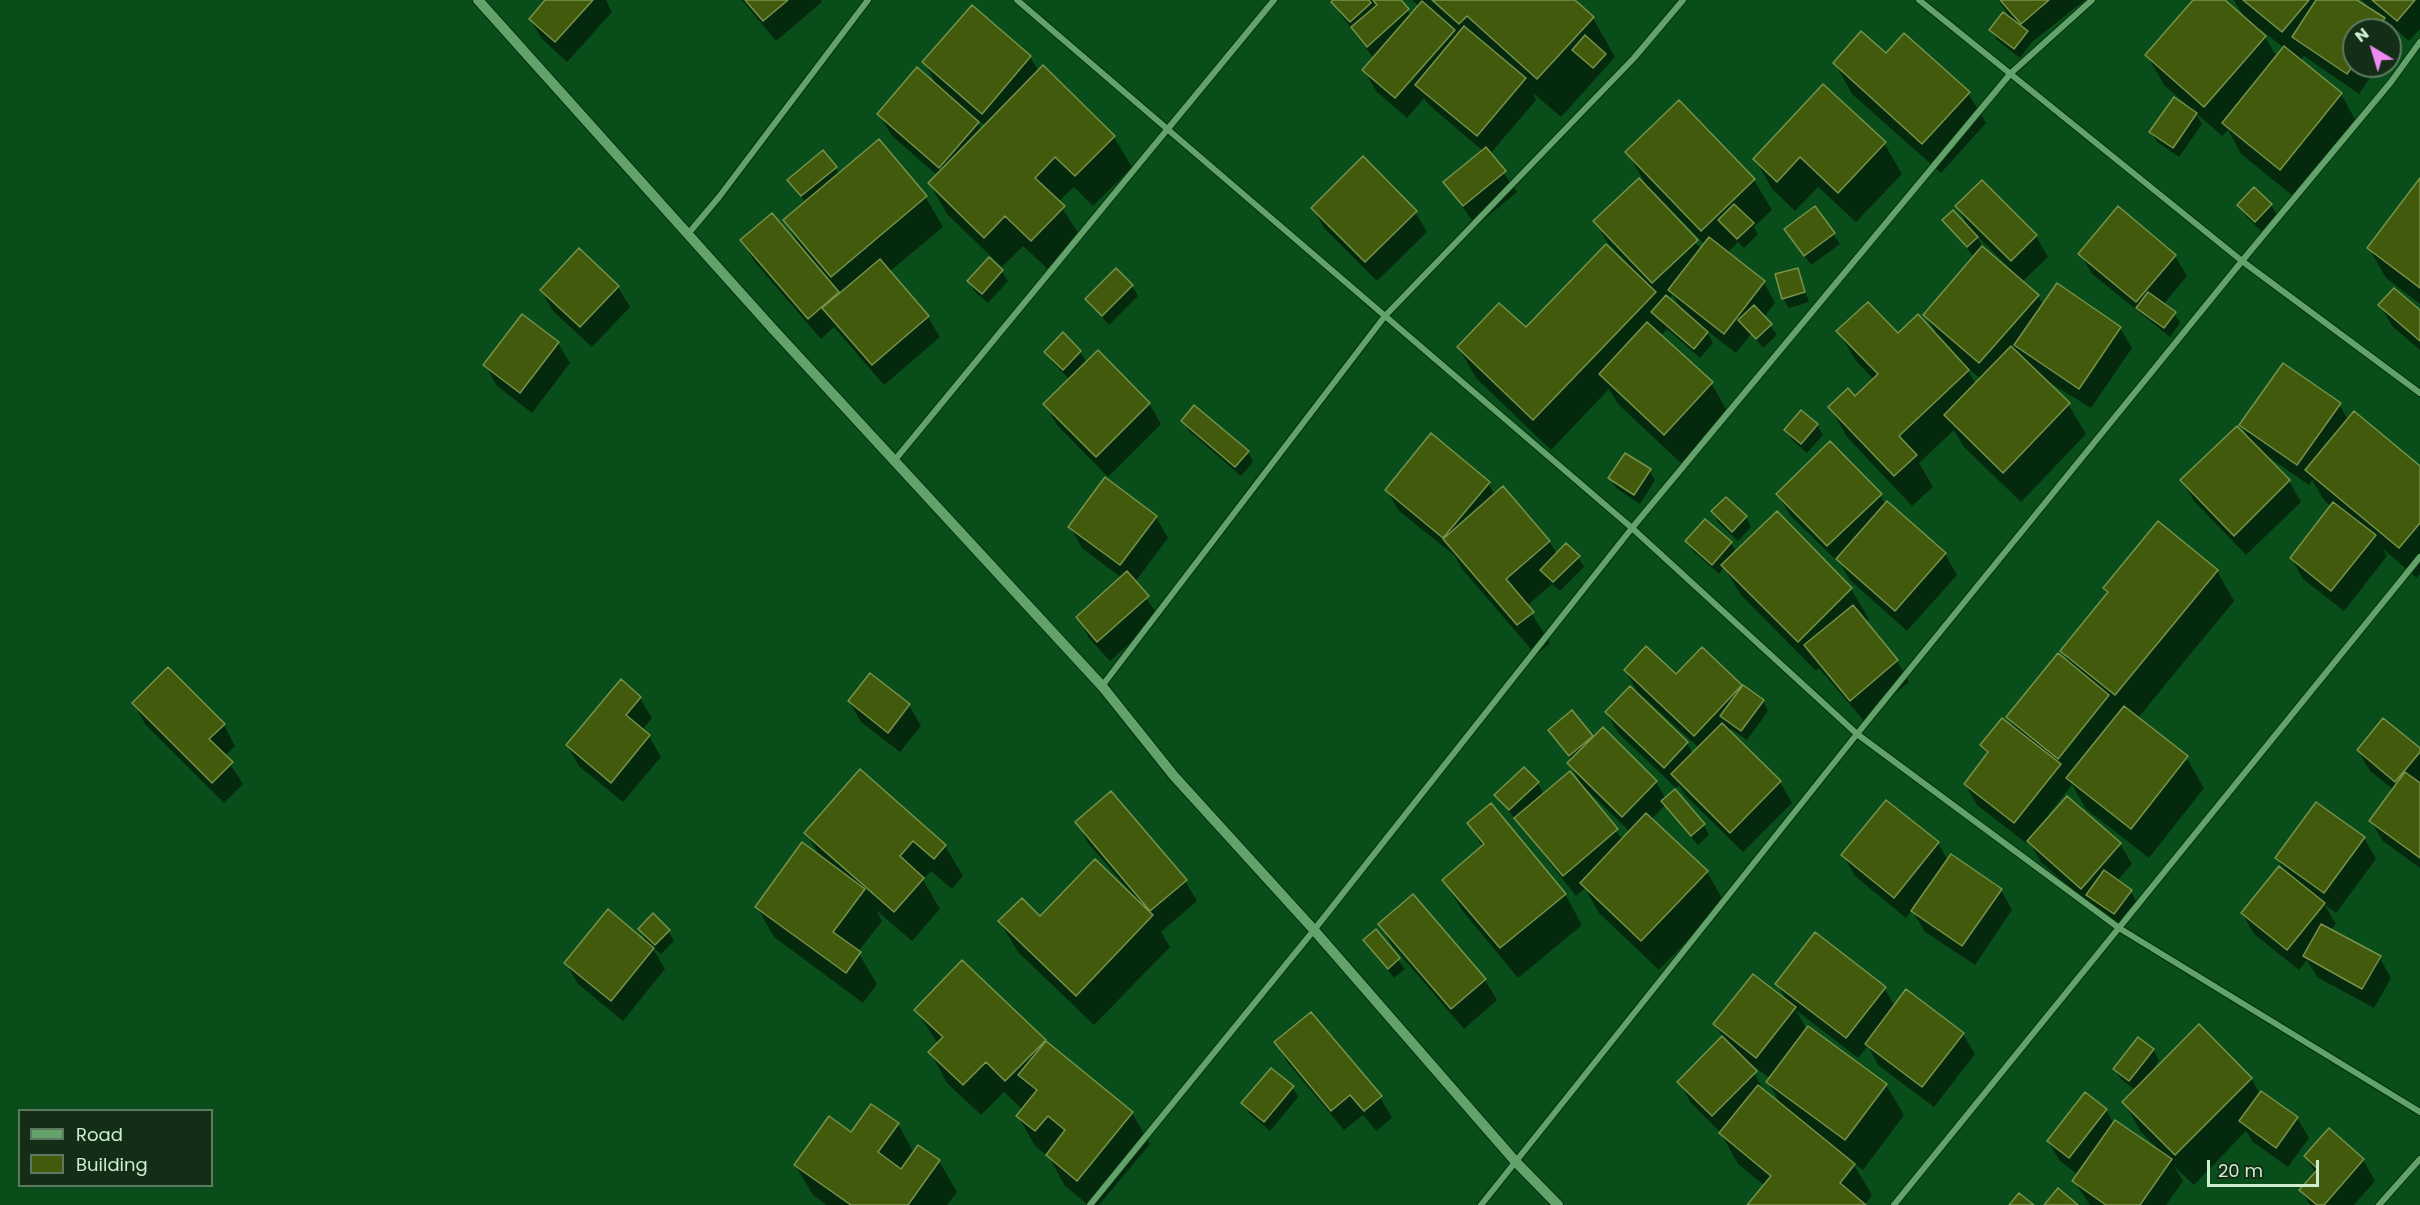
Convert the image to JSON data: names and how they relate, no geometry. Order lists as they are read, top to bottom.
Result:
{
  "legend": ["Road", "Building"],
  "scale_bar": "20 m",
  "north": "top left"
}
